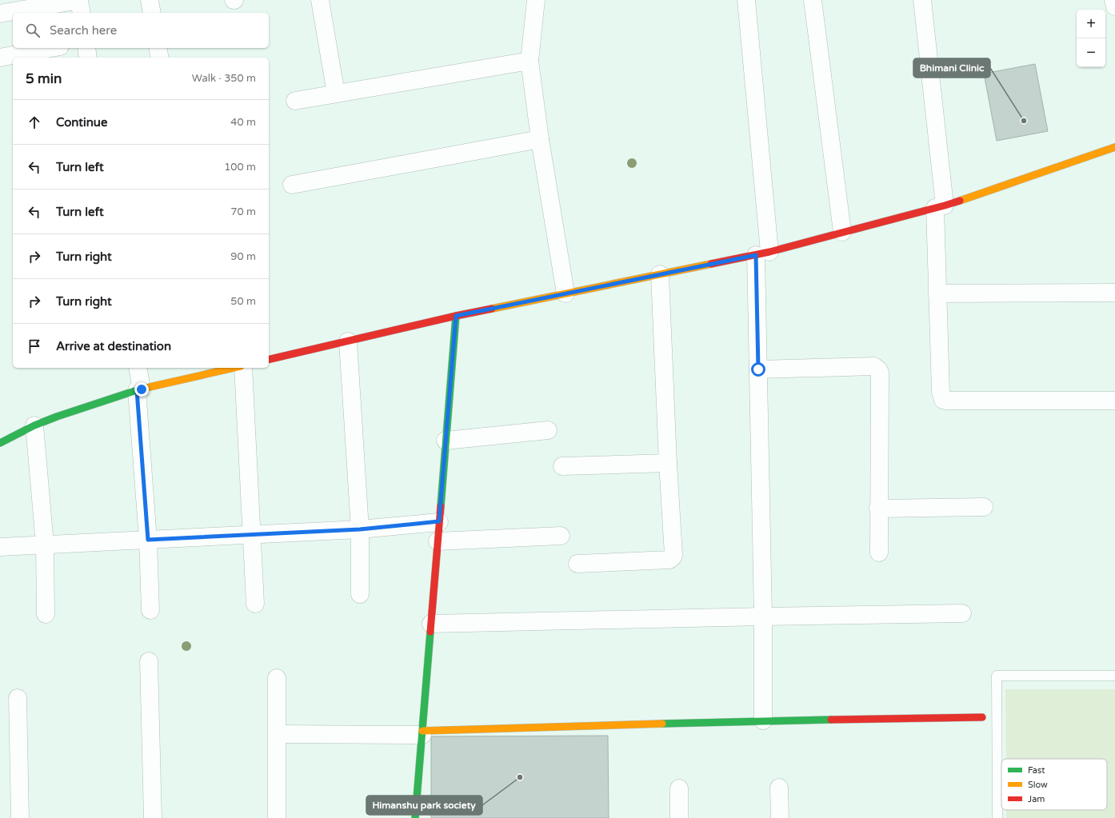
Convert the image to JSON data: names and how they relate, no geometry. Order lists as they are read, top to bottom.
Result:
{
  "places": ["Bhimani Clinic", "Himanshu park society"],
  "legend": ["Fast", "Slow", "Jam"],
  "page": {
    "map_buttons": ["+", "−"],
    "search": "Search here",
    "heading": ["5 min", "Walk · 350 m"],
    "list": [
      ["Continue", "40 m"],
      ["Turn left", "100 m"],
      ["Turn left", "70 m"],
      ["Turn right", "90 m"],
      ["Turn right", "50 m"],
      "Arrive at destination"
    ]
  }
}
